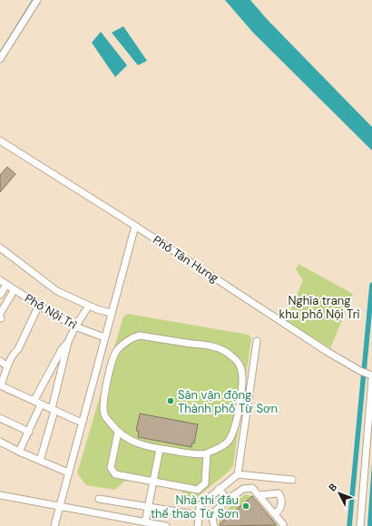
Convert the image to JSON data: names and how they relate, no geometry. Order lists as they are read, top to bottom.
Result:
{
  "streets": {
    "street": ["Phố Tân Hưng", "Phố Nội Trì"]
  },
  "parks": ["Nghĩa trang khu phố Nội Trì"],
  "places": ["Sân vận động Thành phố Từ Sơn", "Nhà thi đấu thể thao Từ Sơn"],
  "north": "top left"
}
